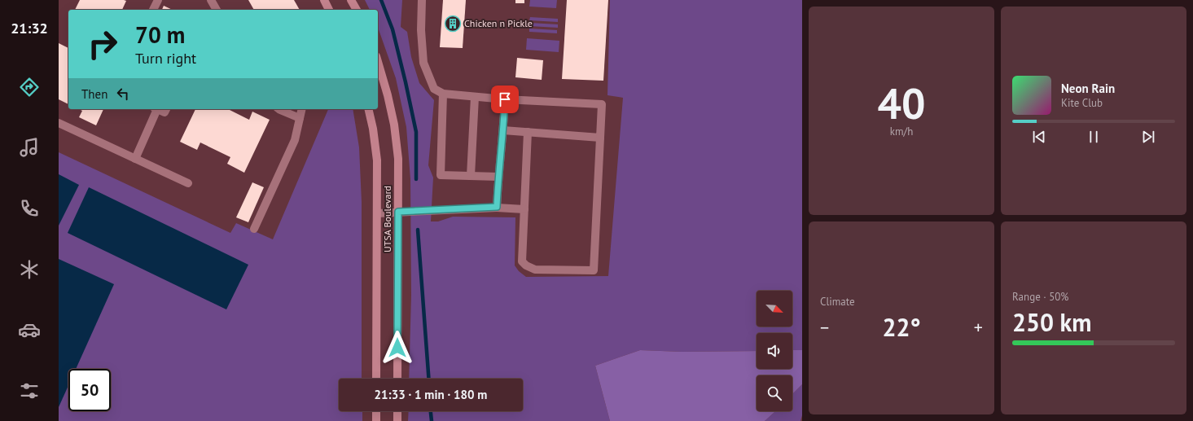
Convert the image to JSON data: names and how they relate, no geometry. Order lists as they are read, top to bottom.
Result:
{
  "streets": {
    "main road": ["UTSA Boulevard"]
  },
  "places": {
    "building": ["Chicken n Pickle"]
  },
  "north": "bottom right",
  "page": {
    "tabs": "21:32",
    "tile": [
      ["40", "km/h"],
      "Climate",
      ["Range · 50%", "250 km"]
    ],
    "turn": ["70 m", "Turn right"],
    "song": ["Neon Rain", "Kite Club"],
    "then": "Then",
    "heat": ["−", "22°", "+"],
    "limit": "50",
    "trip": "21:33 · 1 min · 180 m"
  }
}
